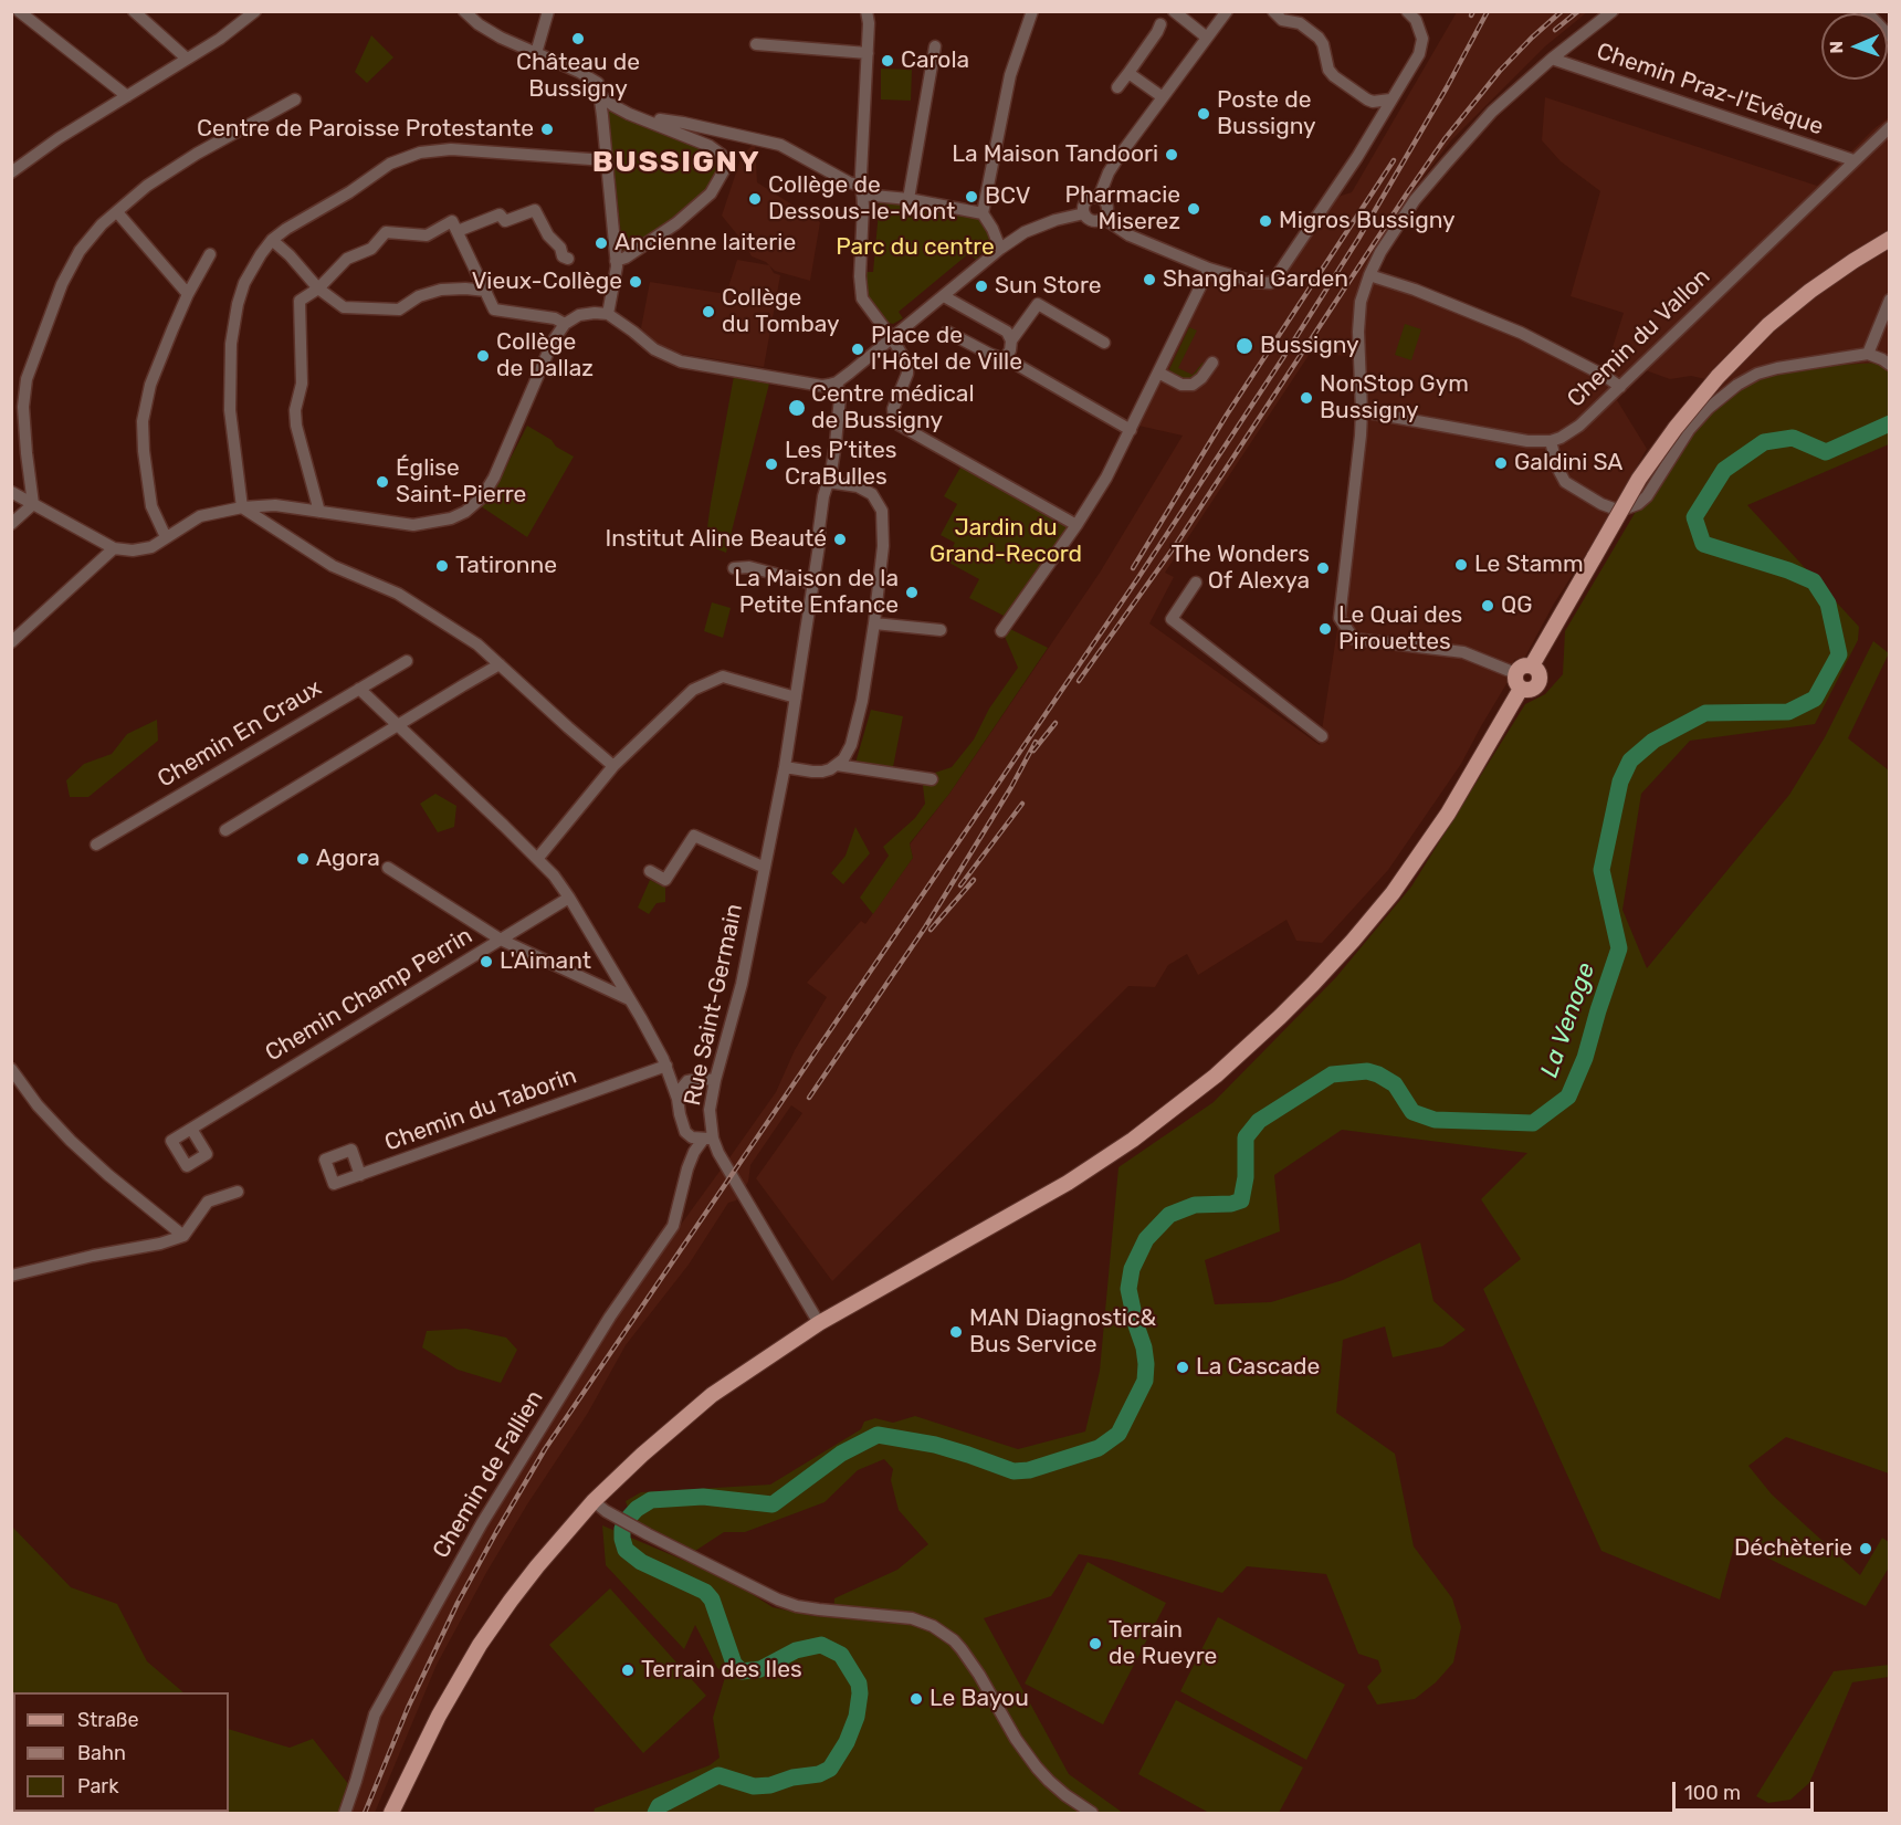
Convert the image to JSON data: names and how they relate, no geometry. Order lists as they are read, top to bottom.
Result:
{
  "streets": {
    "street": [
      "Chemin Praz-l'Evêque",
      "Chemin du Vallon",
      "Chemin En Craux",
      "Chemin Champ Perrin",
      "Rue Saint-Germain",
      "Chemin du Taborin",
      "Chemin de Fallien"
    ]
  },
  "crossings": [
    ["Chemin Praz-l'Evêque", "Chemin du Vallon"],
    ["Rue Saint-Germain", "Chemin de Fallien"],
    ["Chemin du Taborin", "Chemin de Fallien"]
  ],
  "districts": ["BUSSIGNY"],
  "water": ["La Venoge"],
  "parks": ["Parc du centre", "Jardin du Grand-Record"],
  "places": [
    "Château de Bussigny",
    "Carola",
    "Poste de Bussigny",
    "Centre de Paroisse Protestante",
    "La Maison Tandoori",
    "BCV",
    "Collège de Dessous-le-Mont",
    "Pharmacie Miserez",
    "Migros Bussigny",
    "Ancienne laiterie",
    "Shanghai Garden",
    "Vieux-Collège",
    "Sun Store",
    "Collège du Tombay",
    "Bussigny",
    "Place de l'Hôtel de Ville",
    "Collège de Dallaz",
    "NonStop Gym Bussigny",
    "Centre médical de Bussigny",
    "Galdini SA",
    "Les P’tites CraBulles",
    "Église Saint-Pierre",
    "Institut Aline Beauté",
    "Le Stamm",
    "Tatironne",
    "The Wonders Of Alexya",
    "La Maison de la Petite Enfance",
    "QG",
    "Le Quai des Pirouettes",
    "Agora",
    "L'Aimant",
    "MAN Diagnostic& Bus Service",
    "La Cascade",
    "Déchèterie",
    "Terrain de Rueyre",
    "Terrain des Iles",
    "Le Bayou"
  ],
  "legend": ["Straße", "Bahn", "Park"],
  "scale_bar": "100 m",
  "north": "left"
}
